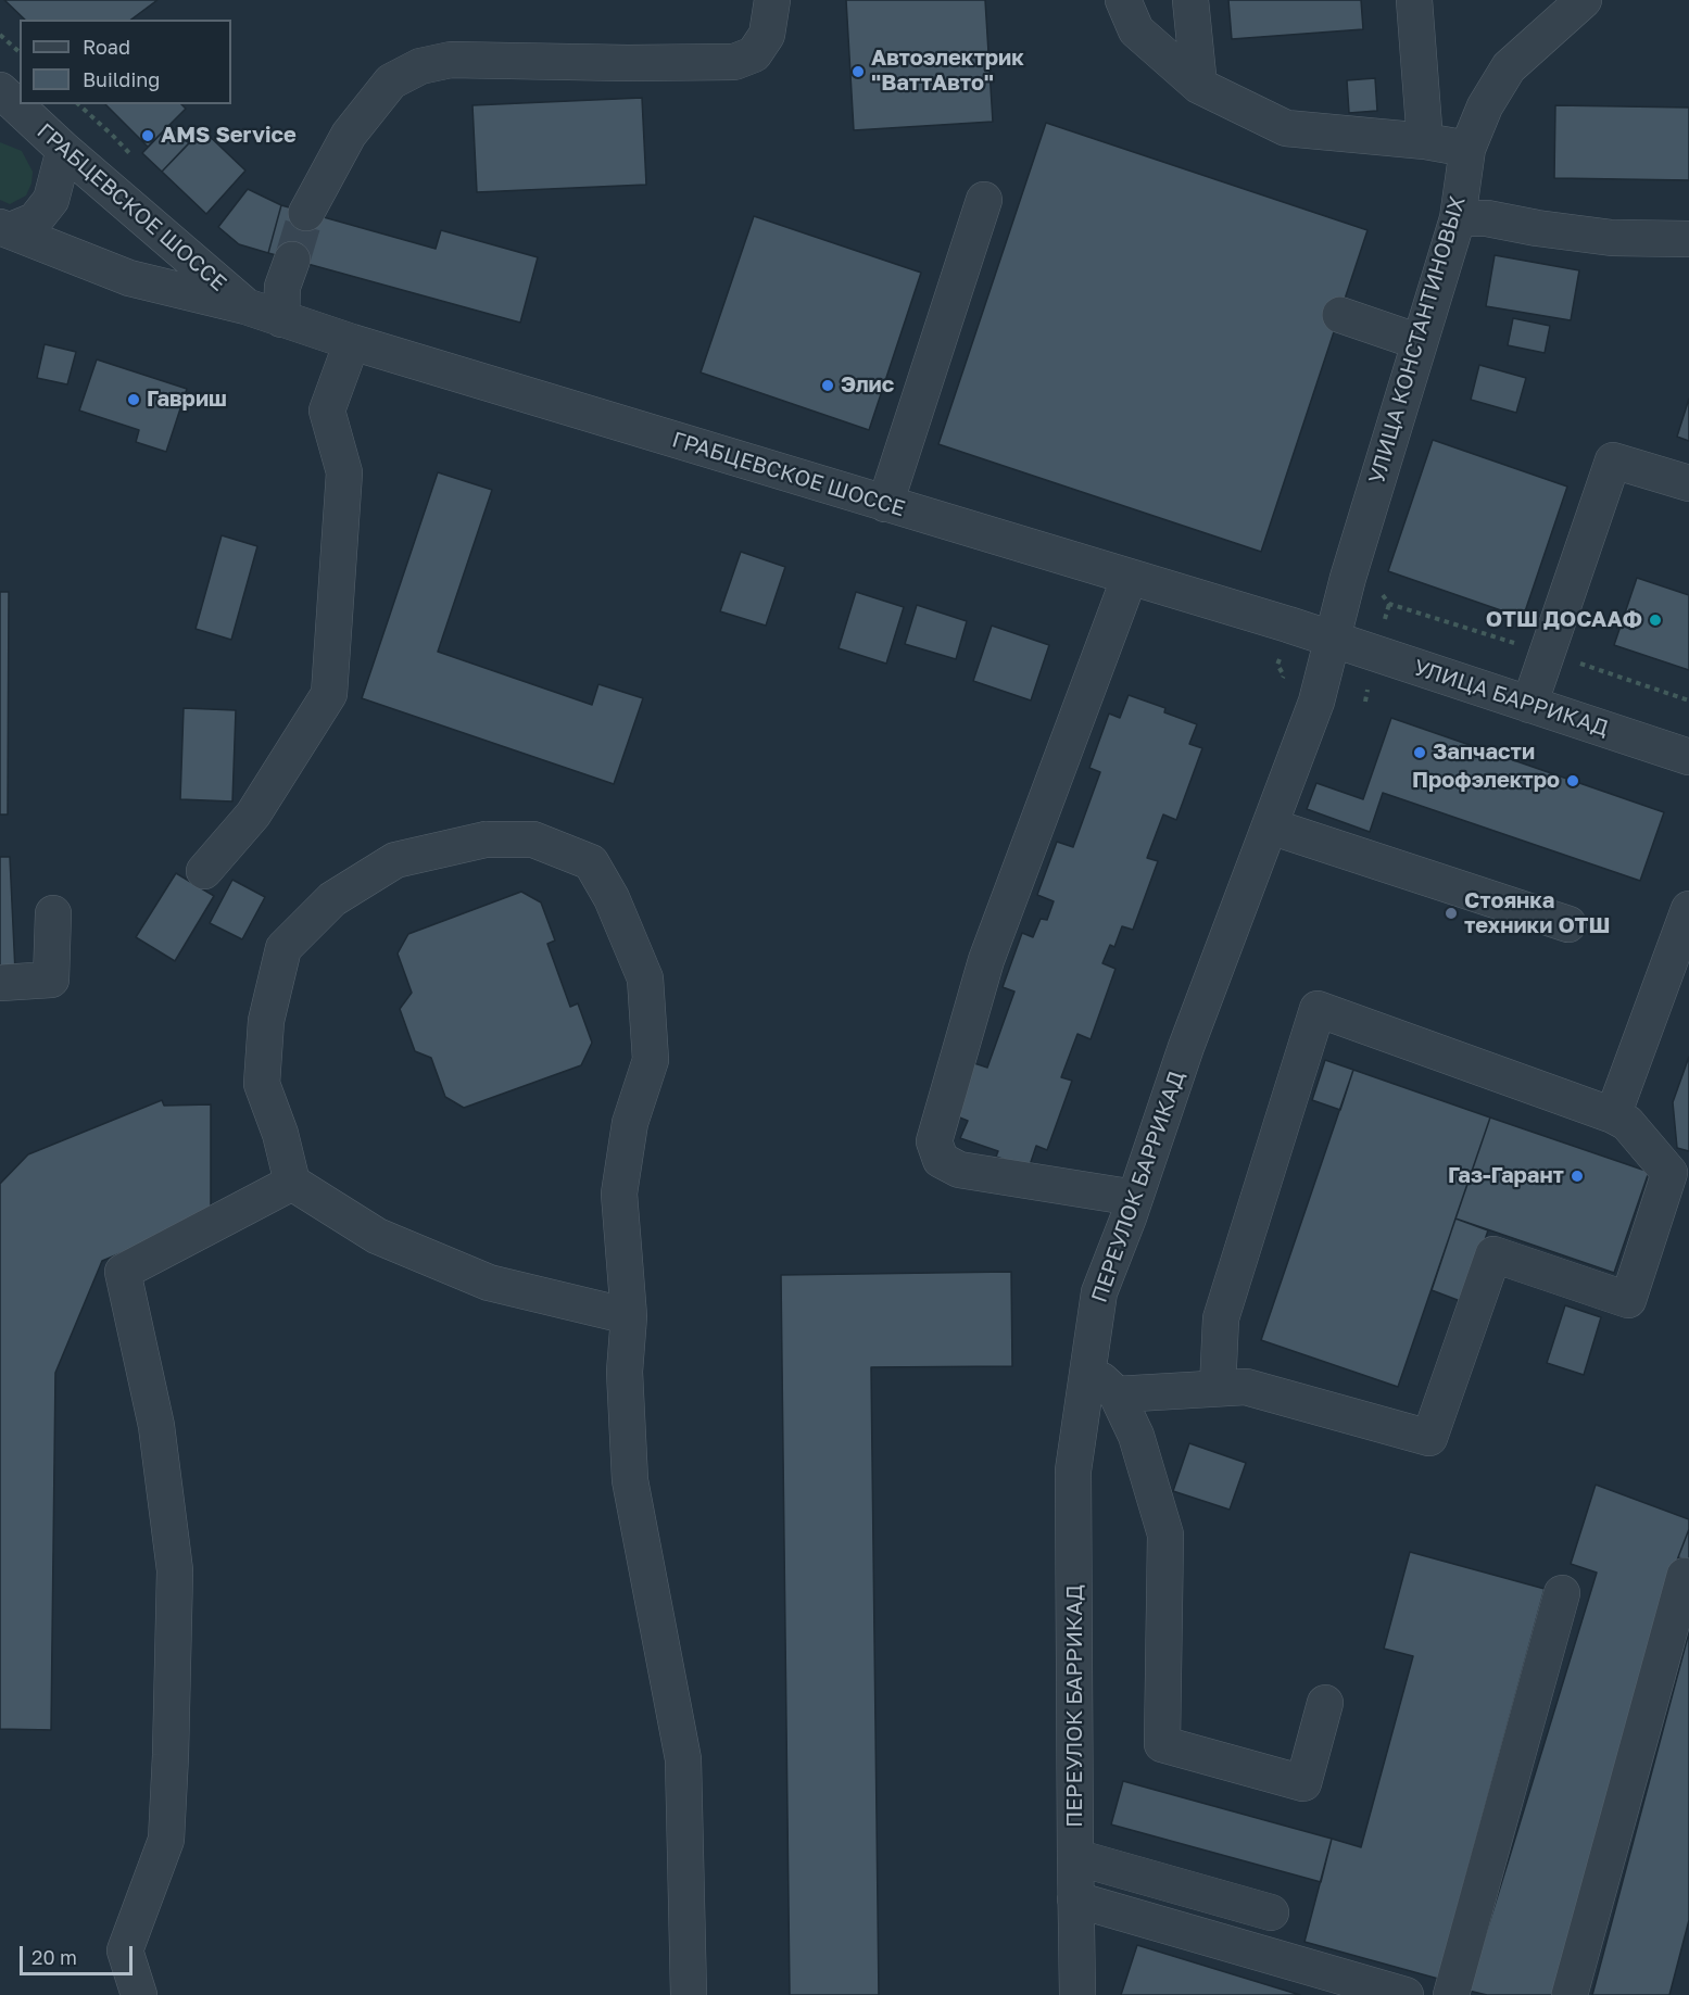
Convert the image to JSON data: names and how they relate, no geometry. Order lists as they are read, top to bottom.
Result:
{
  "streets": {
    "street": [
      "ГРАБЦЕВСКОЕ ШОССЕ",
      "УЛИЦА КОНСТАНТИНОВЫХ",
      "УЛИЦА БАРРИКАД",
      "ПЕРЕУЛОК БАРРИКАД"
    ]
  },
  "crossings": [
    ["ГРАБЦЕВСКОЕ ШОССЕ", "УЛИЦА КОНСТАНТИНОВЫХ"],
    ["ГРАБЦЕВСКОЕ ШОССЕ", "УЛИЦА БАРРИКАД"],
    ["ГРАБЦЕВСКОЕ ШОССЕ", "ПЕРЕУЛОК БАРРИКАД"],
    ["УЛИЦА КОНСТАНТИНОВЫХ", "УЛИЦА БАРРИКАД"],
    ["УЛИЦА КОНСТАНТИНОВЫХ", "ПЕРЕУЛОК БАРРИКАД"],
    ["УЛИЦА БАРРИКАД", "ПЕРЕУЛОК БАРРИКАД"]
  ],
  "places": [
    "Автоэлектрик \"ВаттАвто\"",
    "AMS Service",
    "Элис",
    "Гавриш",
    "ОТШ ДОСААФ",
    "Запчасти",
    "Профэлектро",
    "Стоянка техники ОТШ",
    "Газ-Гарант"
  ],
  "legend": ["Road", "Building"],
  "scale_bar": "20 m"
}
